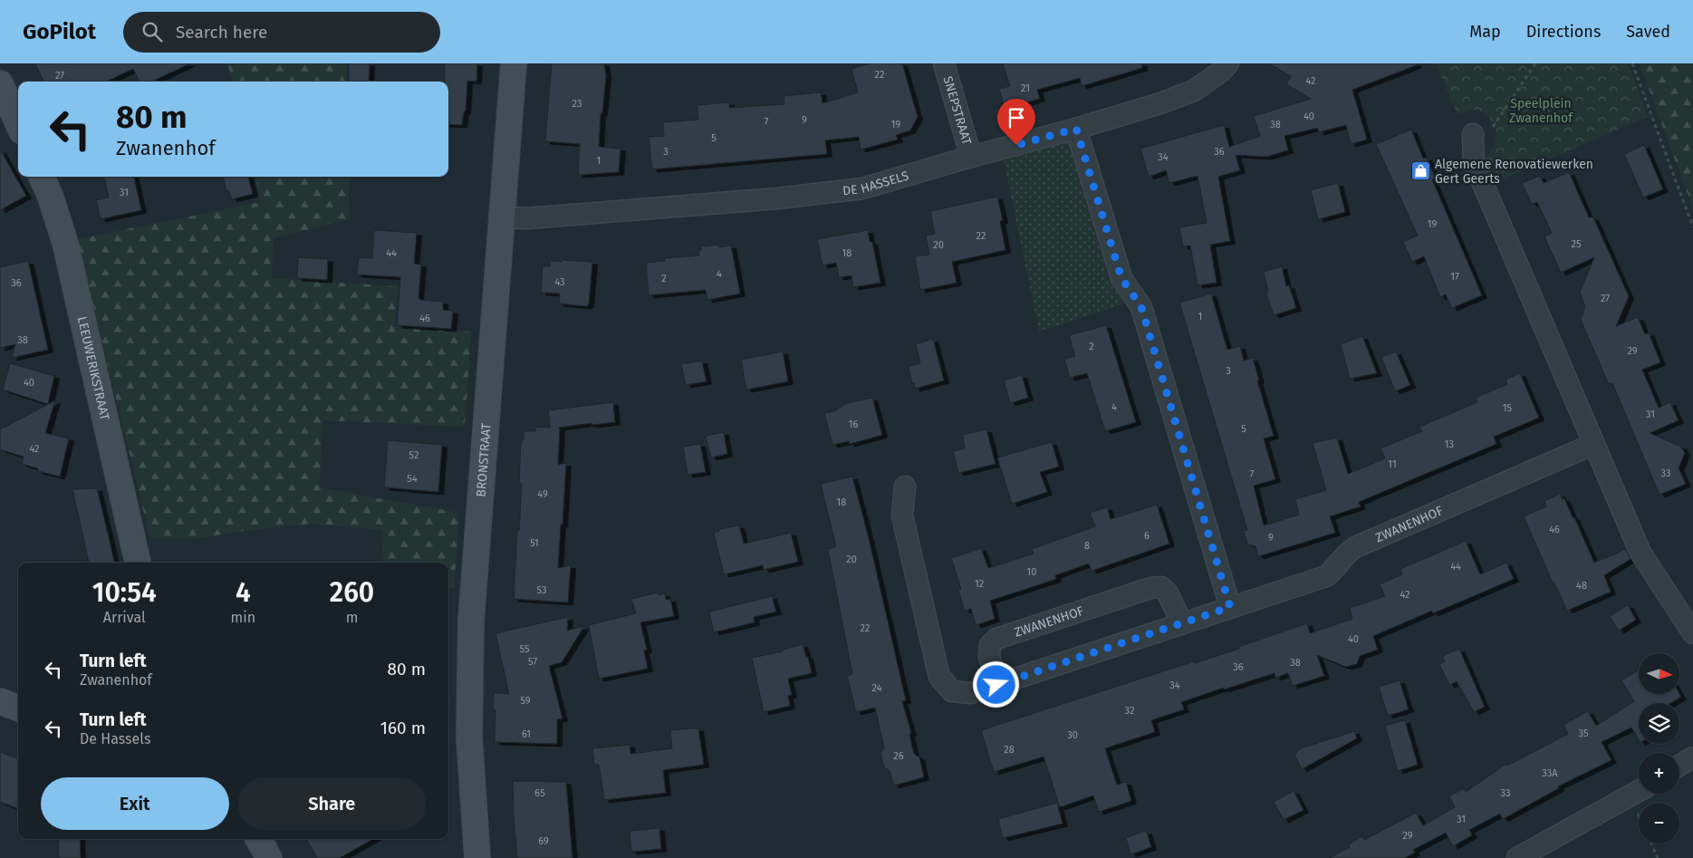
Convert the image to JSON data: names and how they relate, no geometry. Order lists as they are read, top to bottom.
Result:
{
  "streets": {
    "street": [
      "SNEPSTRAAT",
      "DE HASSELS",
      "LEEUWERIKSTRAAT",
      "BRONSTRAAT",
      "ZWANENHOF"
    ]
  },
  "crossings": [
    ["SNEPSTRAAT", "DE HASSELS"],
    ["DE HASSELS", "BRONSTRAAT"]
  ],
  "parks": ["Speelplein Zwanenhof"],
  "places": {
    "shop": ["Algemene Renovatiewerken Gert Geerts"]
  },
  "house_numbers": [
    "22",
    "27",
    "42",
    "21",
    "23",
    "40",
    "9",
    "7",
    "19",
    "38",
    "5",
    "3",
    "36",
    "34",
    "1",
    "31",
    "19",
    "22",
    "25",
    "20",
    "44",
    "18",
    "4",
    "17",
    "2",
    "43",
    "36",
    "27",
    "1",
    "46",
    "38",
    "2",
    "29",
    "3",
    "40",
    "4",
    "15",
    "31",
    "16",
    "5",
    "13",
    "42",
    "52",
    "11",
    "33",
    "7",
    "54",
    "49",
    "18",
    "46",
    "6",
    "9",
    "51",
    "8",
    "20",
    "44",
    "10",
    "12",
    "48",
    "53",
    "42",
    "22",
    "40",
    "55",
    "57",
    "38",
    "36",
    "34",
    "24",
    "59",
    "32",
    "35",
    "61",
    "30",
    "28",
    "26",
    "33A",
    "65",
    "33",
    "31",
    "29",
    "69"
  ],
  "north": "right",
  "page": {
    "header": "GoPilot",
    "search": "Search here",
    "nav": ["Map", "Directions", "Saved"],
    "turn": ["80 m", "Zwanenhof"],
    "eta": [
      "10:54",
      "Arrival",
      "4",
      "min",
      "260",
      "m"
    ],
    "list": [
      {
        "name": "Turn left",
        "note": "Zwanenhof",
        "value": "80 m"
      },
      {
        "name": "Turn left",
        "note": "De Hassels",
        "value": "160 m"
      }
    ],
    "map_buttons": ["+", "−"],
    "buttons": ["Exit", "Share"]
  }
}
